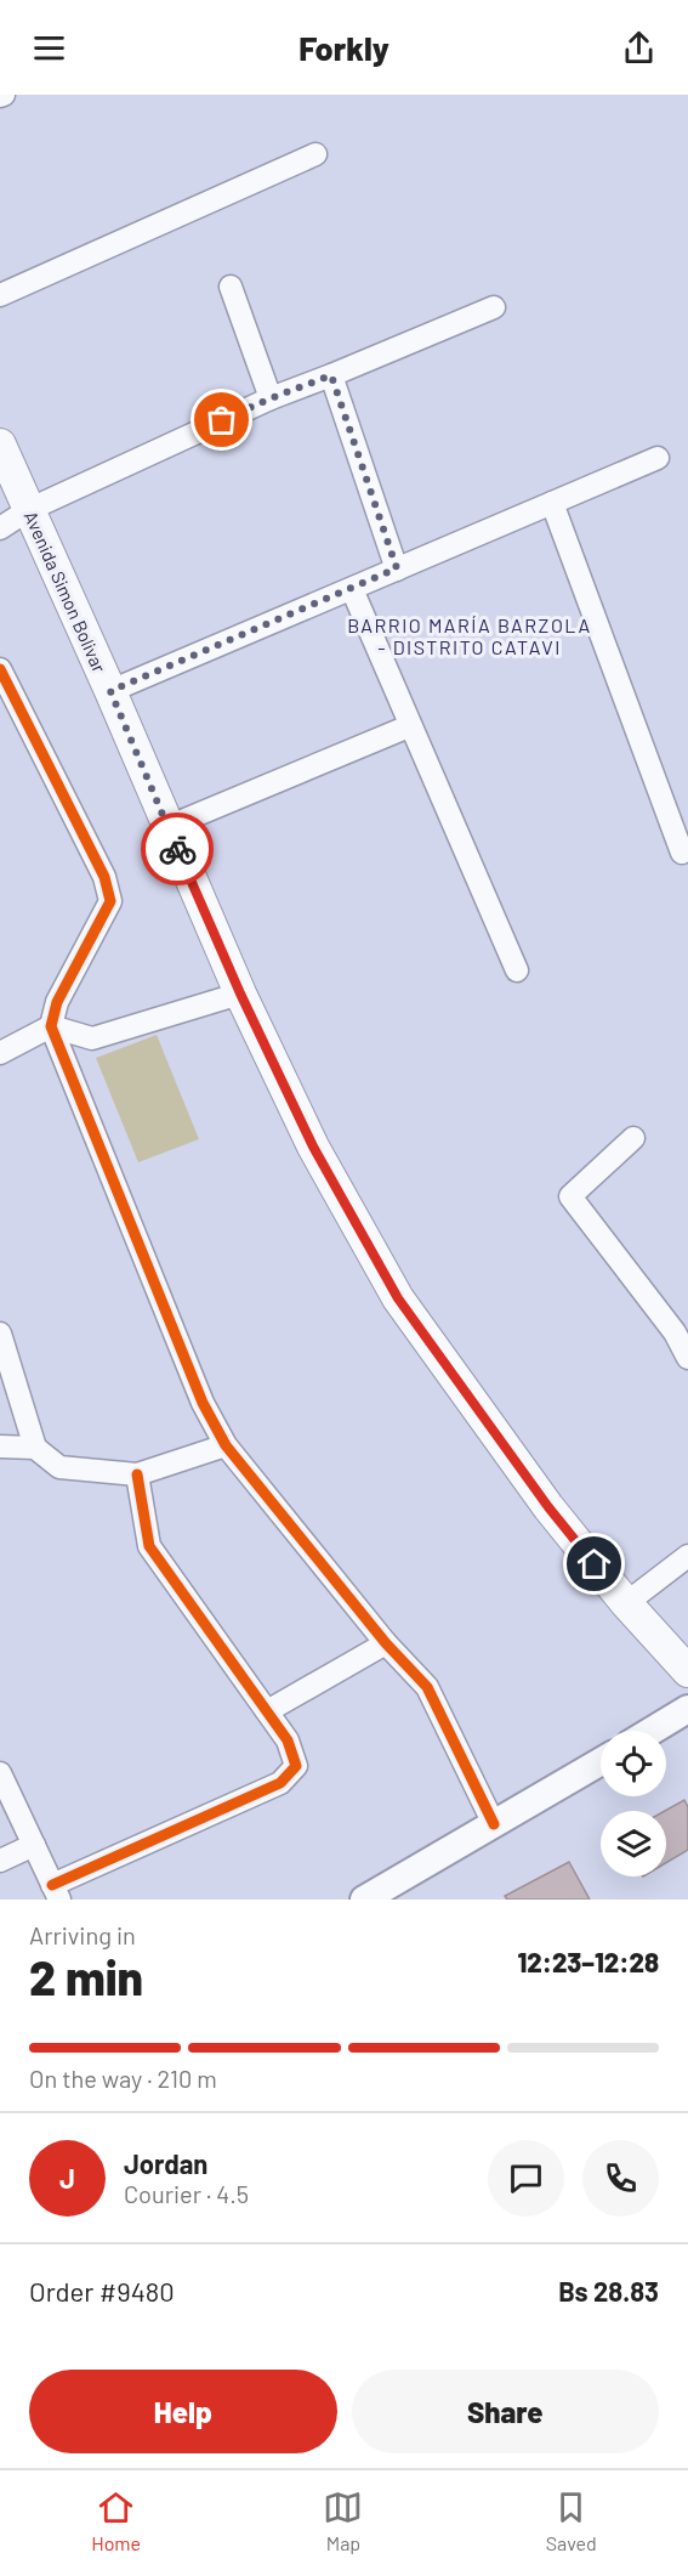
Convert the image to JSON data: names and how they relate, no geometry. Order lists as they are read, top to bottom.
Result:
{
  "streets": {
    "main road": ["Avenida Simon Bolivar"]
  },
  "districts": ["BARRIO MARÍA BARZOLA - DISTRITO CATAVI"],
  "page": {
    "header": "Forkly",
    "heading": ["2 min", "Arriving in", "12:23–12:28"],
    "panel": [
      "Jordan",
      "Courier · 4.5",
      "Order #9480",
      "Bs 28.83"
    ],
    "bar": "On the way · 210 m",
    "round": "J",
    "buttons": ["Help", "Share"],
    "tabs": ["Home", "Map", "Saved"]
  }
}
